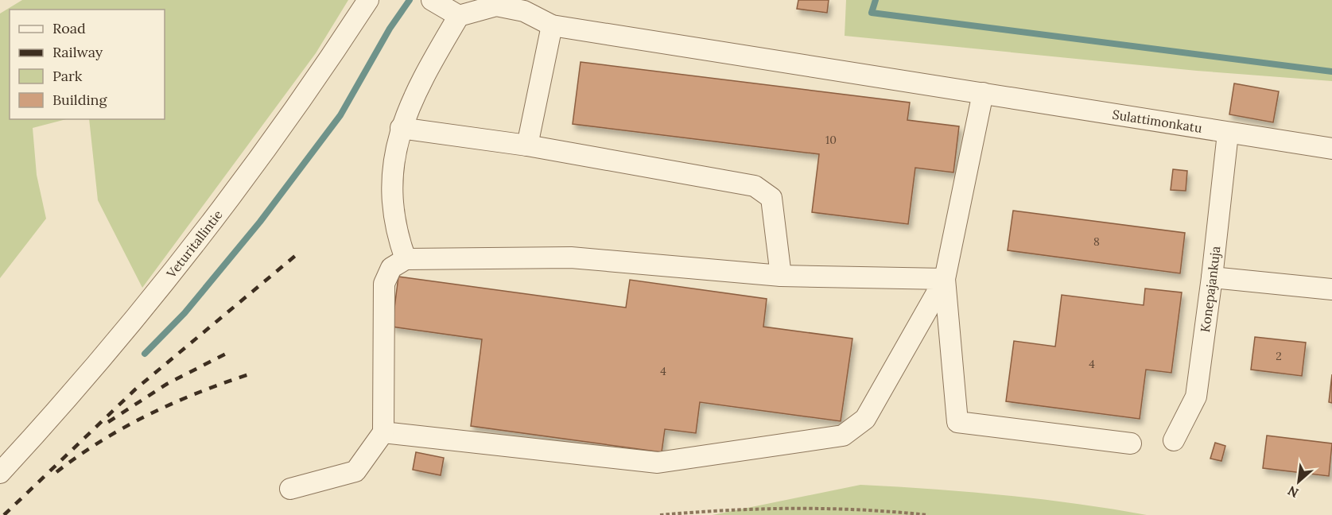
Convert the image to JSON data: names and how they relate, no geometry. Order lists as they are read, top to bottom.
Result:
{
  "streets": {
    "street": ["Sulattimonkatu", "Veturitallintie", "Konepajankuja"]
  },
  "crossings": [
    ["Sulattimonkatu", "Konepajankuja"]
  ],
  "house_numbers": [
    "10",
    "8",
    "2",
    "4",
    "4"
  ],
  "legend": [
    "Road",
    "Railway",
    "Park",
    "Building"
  ],
  "north": "bottom left"
}
